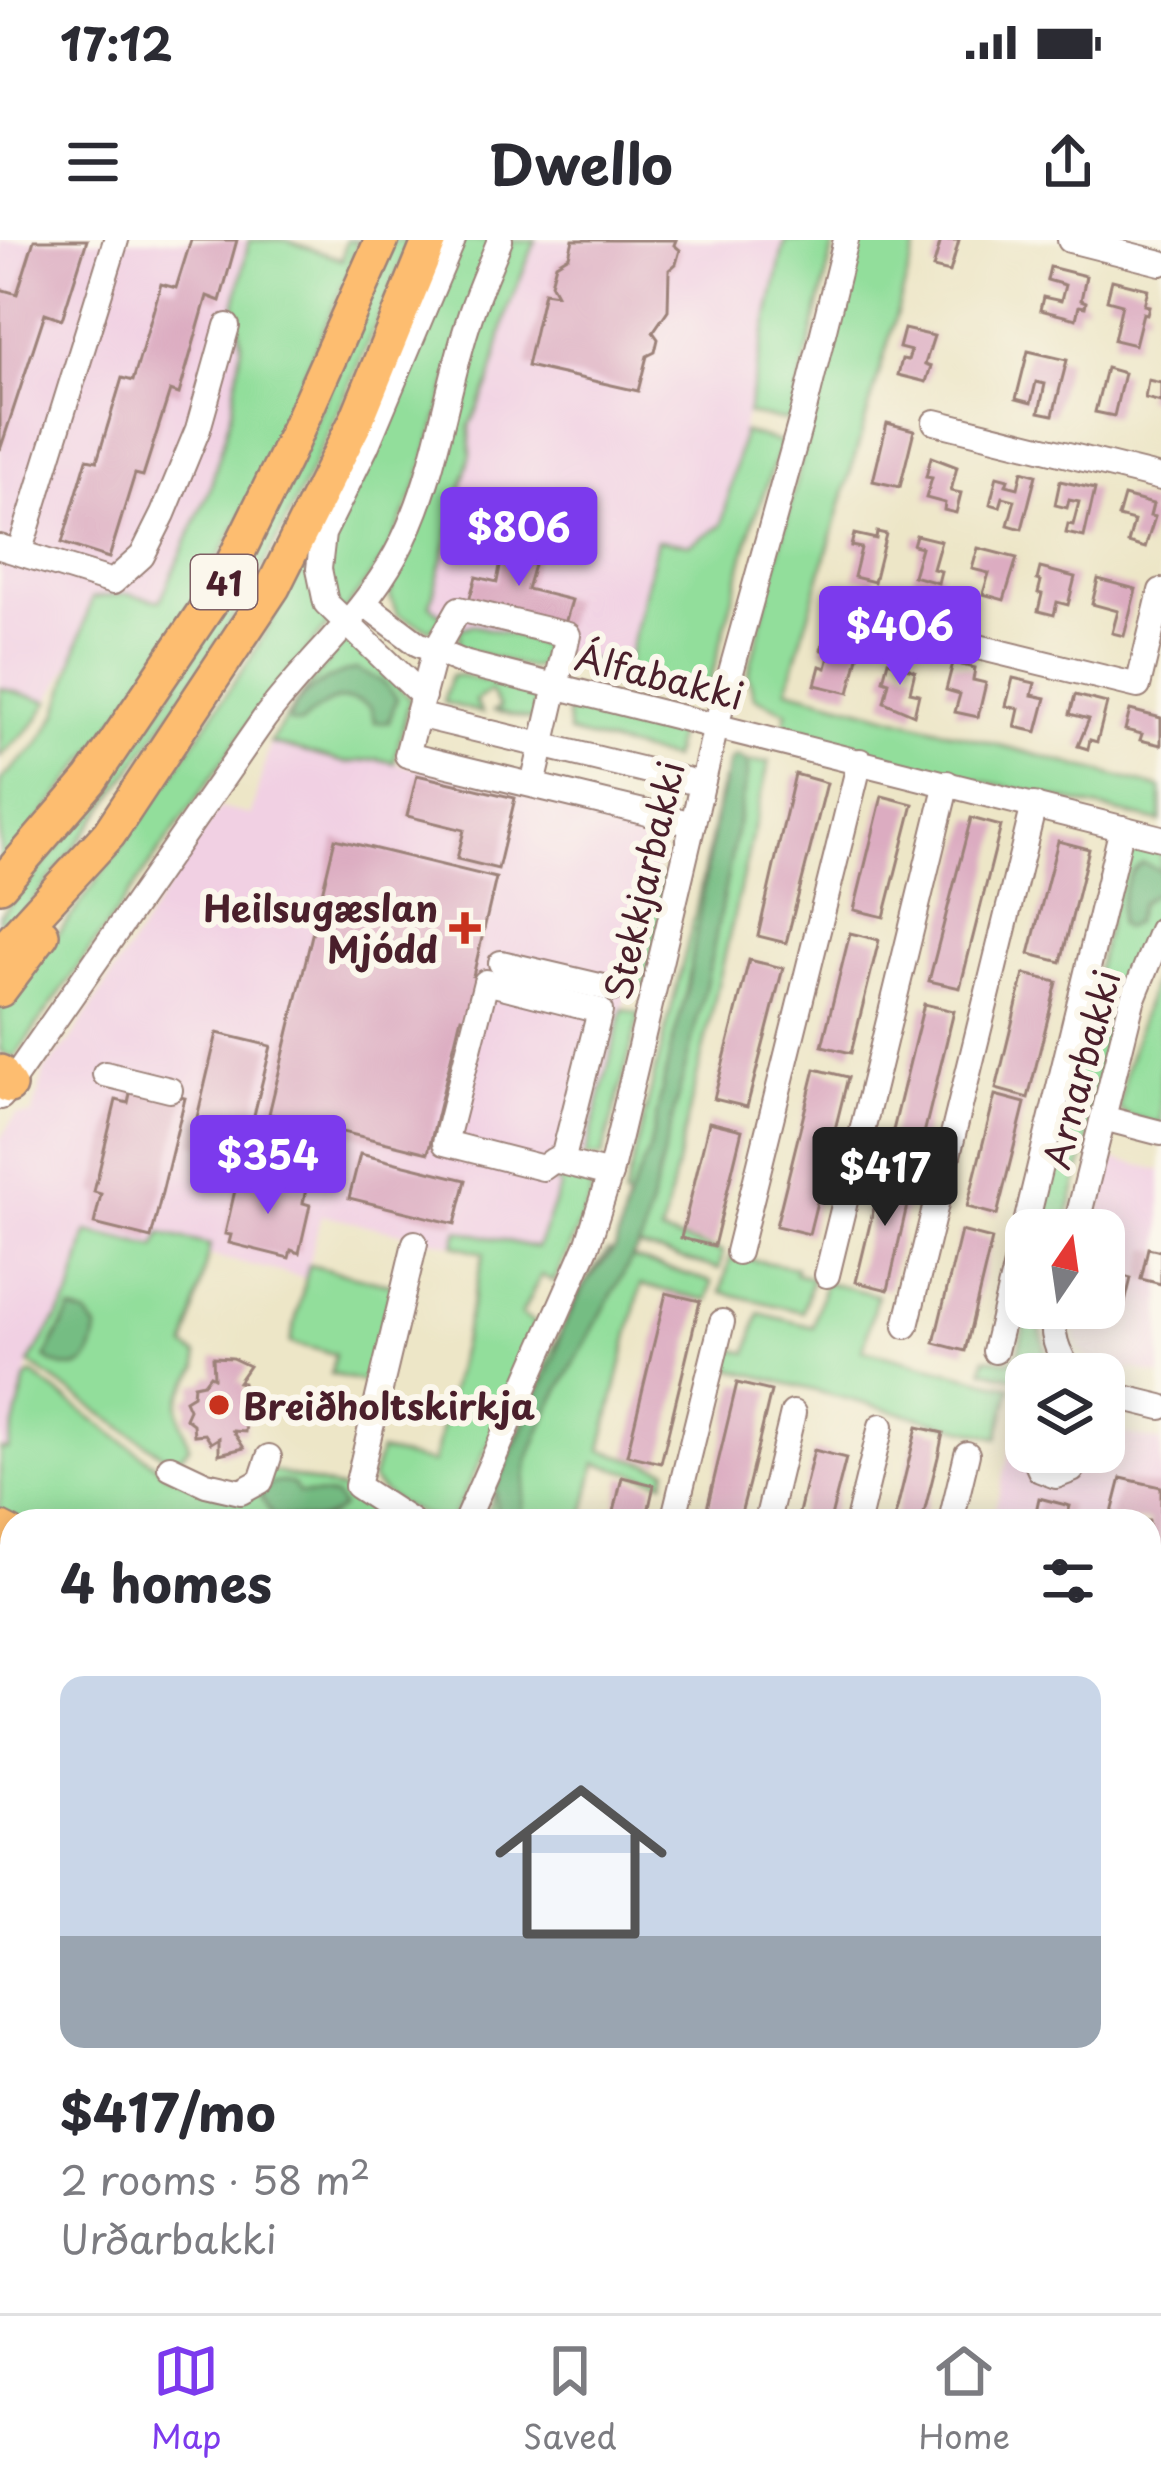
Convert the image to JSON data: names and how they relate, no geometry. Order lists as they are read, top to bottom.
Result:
{
  "streets": {
    "highway": ["41"],
    "street": ["Álfabakki", "Stekkjarbakki", "Arnarbakki"]
  },
  "crossings": [
    ["Álfabakki", "Stekkjarbakki"]
  ],
  "places": {
    "health": ["Heilsugæslan Mjódd"],
    "other": ["Breiðholtskirkja"]
  },
  "north": "top",
  "page": {
    "status": "17:12",
    "header": "Dwello",
    "price": [
      "$806",
      "$406",
      "$354",
      "$417"
    ],
    "heading": "4 homes",
    "list": [
      {
        "name": "$417/mo",
        "note": "2 rooms · 58 m² · Urðarbakki"
      }
    ],
    "tabs": ["Map", "Saved", "Home"]
  }
}
